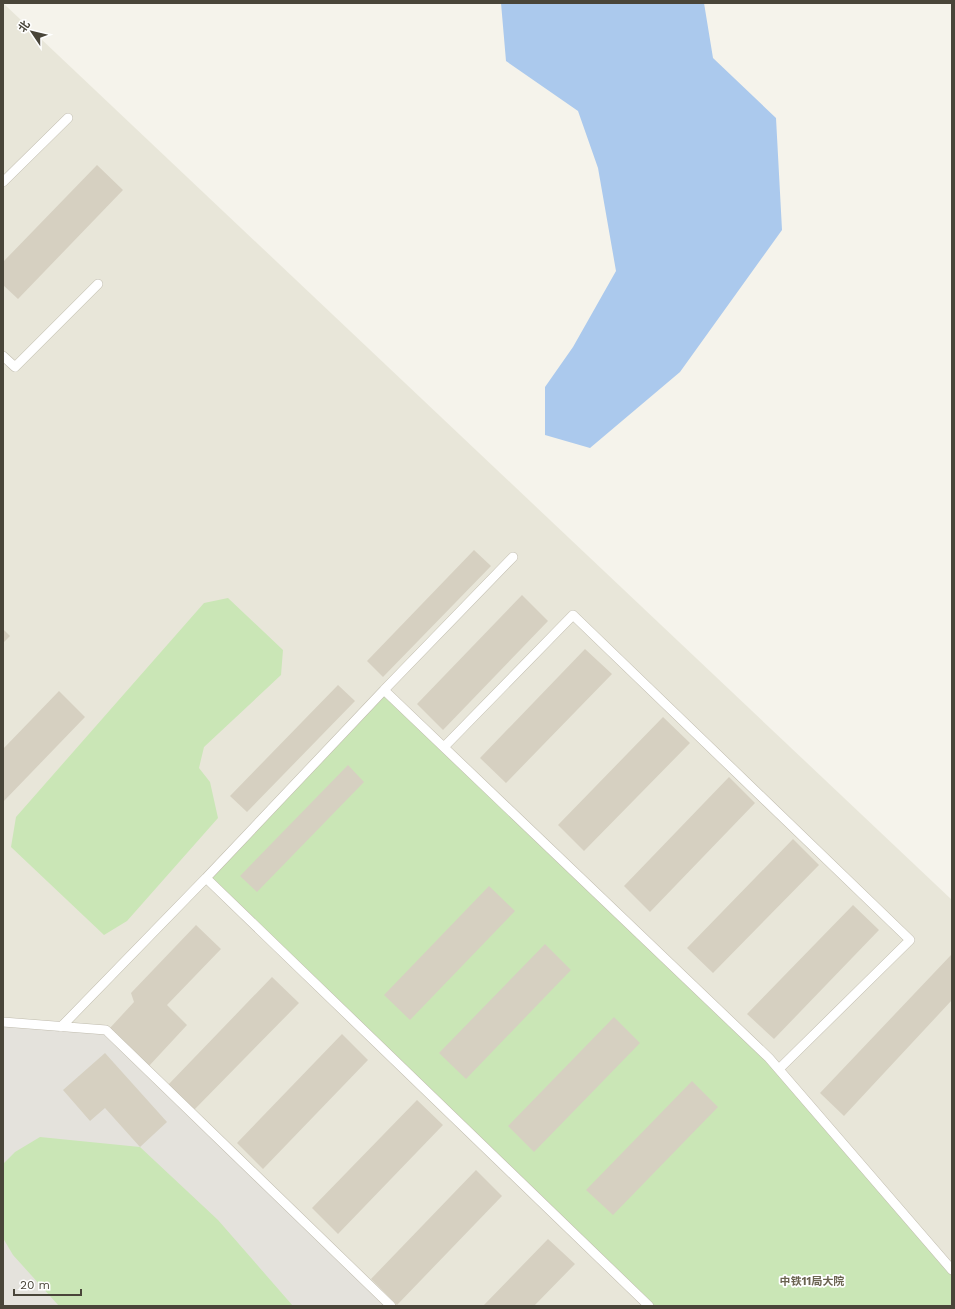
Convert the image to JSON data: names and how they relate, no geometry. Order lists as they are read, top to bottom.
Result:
{
  "districts": ["中铁11局大院"],
  "scale_bar": "20 m",
  "north": "top left"
}
